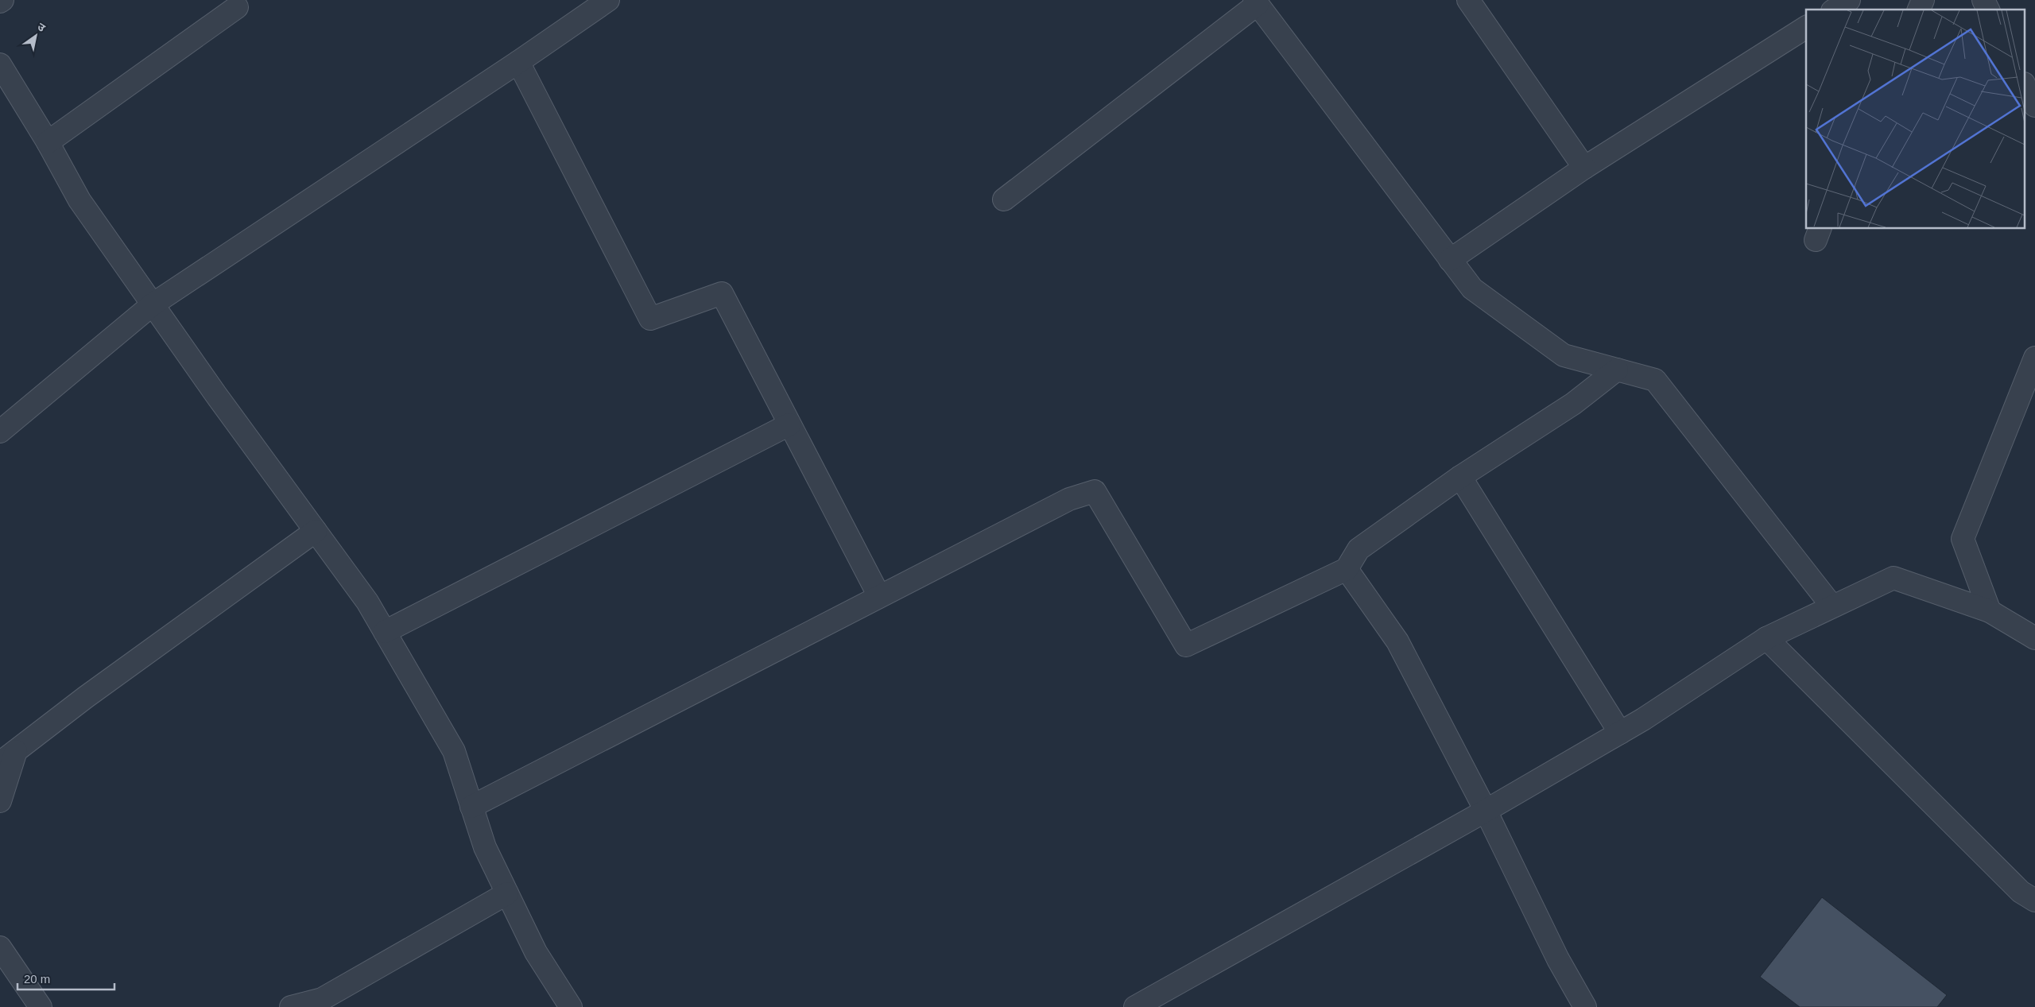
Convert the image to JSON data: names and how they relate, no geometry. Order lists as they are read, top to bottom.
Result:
{
  "scale_bar": "20 m",
  "north": "top right"
}
